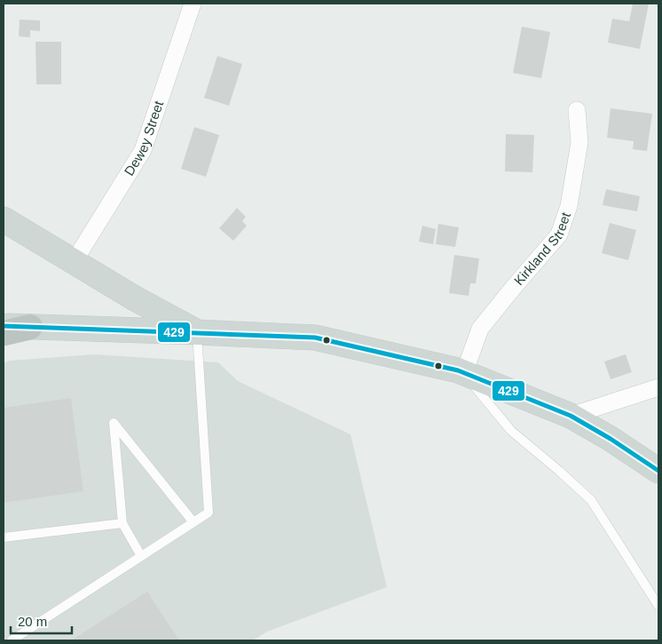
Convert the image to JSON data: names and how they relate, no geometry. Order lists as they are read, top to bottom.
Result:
{
  "streets": {
    "street": ["Dewey Street", "Kirkland Street"]
  },
  "lines": ["transit line 429"],
  "scale_bar": "20 m"
}
